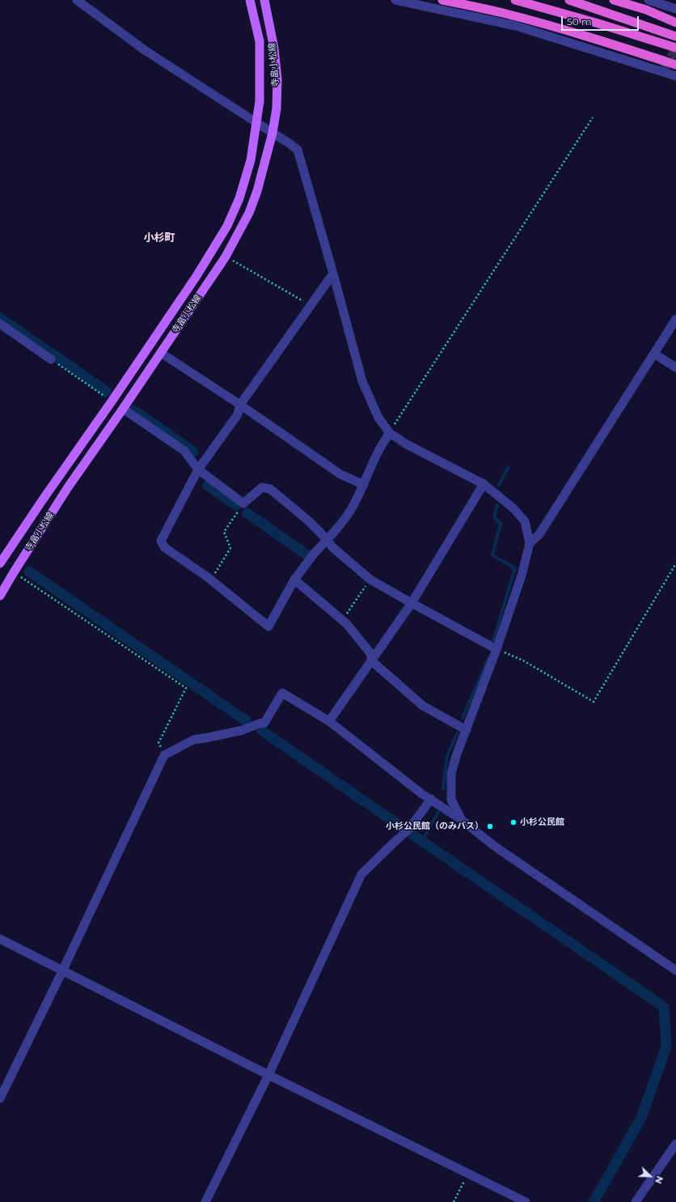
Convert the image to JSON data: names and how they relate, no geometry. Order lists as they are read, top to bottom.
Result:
{
  "streets": {
    "main road": ["寺畠小松線"]
  },
  "districts": ["小杉町"],
  "places": ["小杉公民館", "小杉公民館（のみバス）"],
  "scale_bar": "50 m",
  "north": "bottom right"
}
